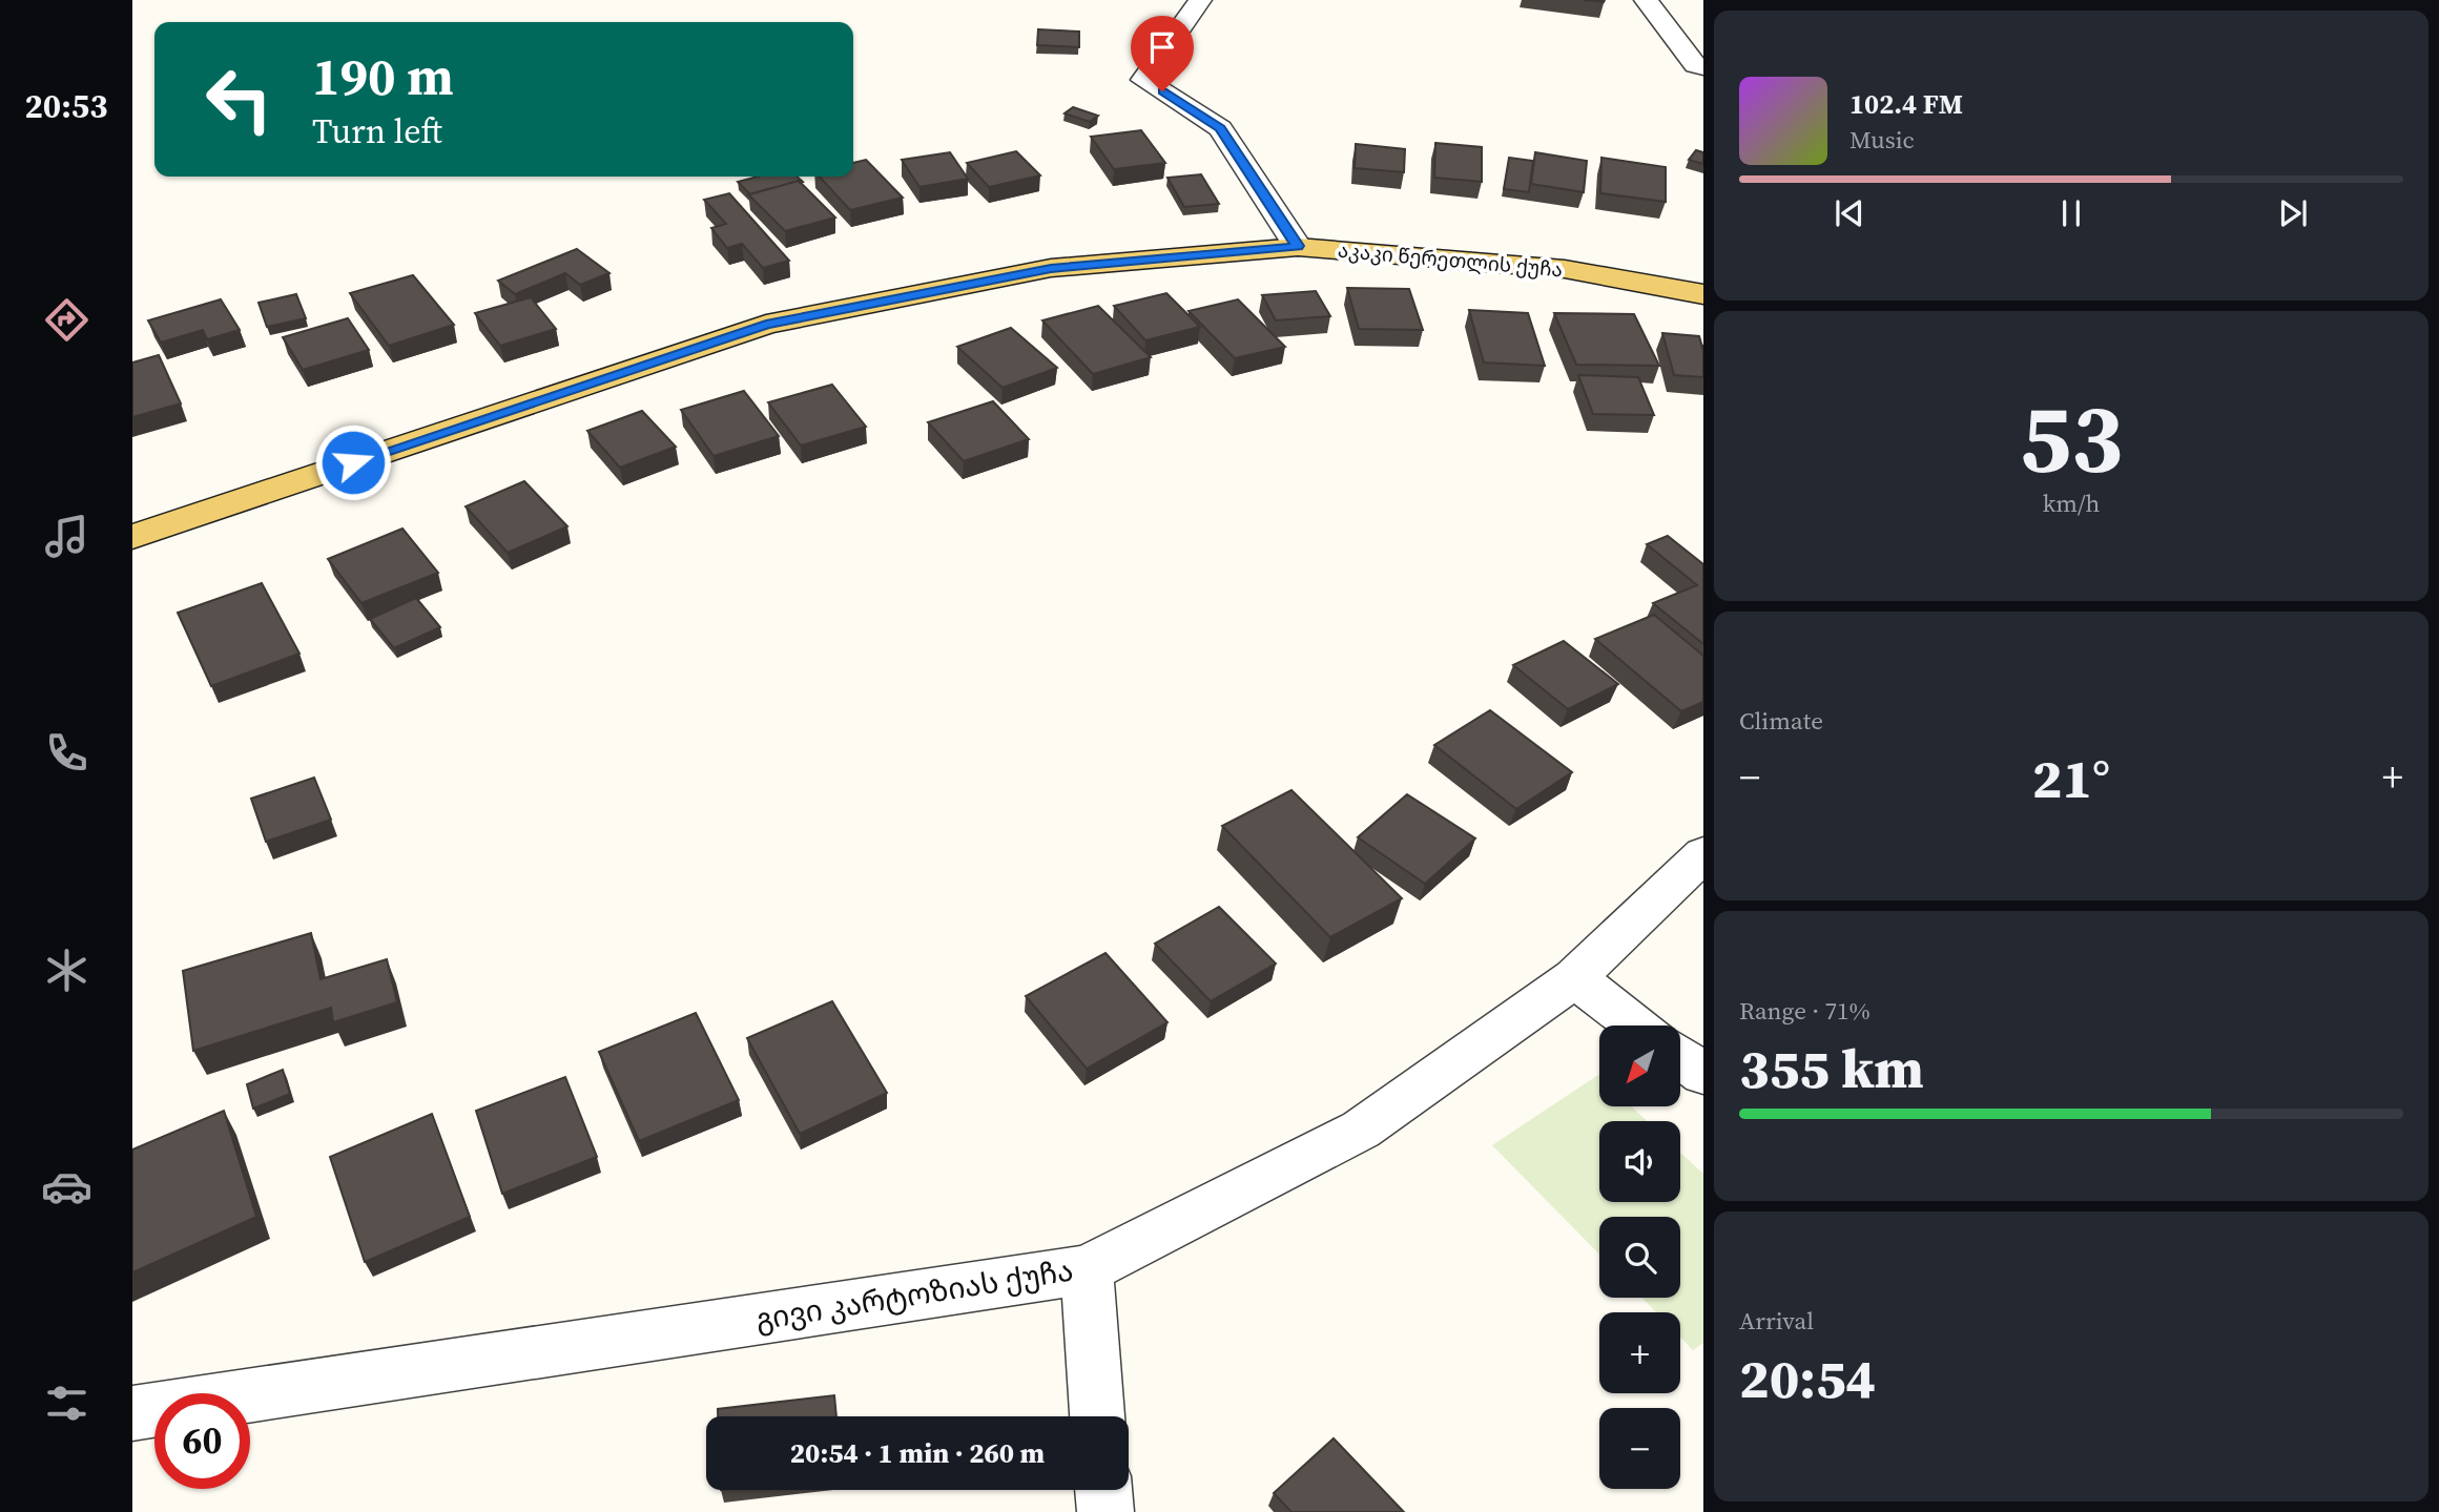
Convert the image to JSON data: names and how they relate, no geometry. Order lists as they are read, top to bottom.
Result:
{
  "streets": {
    "main road": ["აკაკი წერეთლის ქუჩა"],
    "street": ["გივი კარტოზიას ქუჩა"]
  },
  "north": "bottom left",
  "page": {
    "tabs": "20:53",
    "turn": ["190 m", "Turn left"],
    "song": ["102.4 FM", "Music"],
    "tile": [
      ["53", "km/h"],
      "Climate",
      ["Range · 71%", "355 km"],
      ["Arrival", "20:54"]
    ],
    "heat": ["−", "21°", "+"],
    "map_buttons": ["+", "−"],
    "limit": "60",
    "trip": "20:54 · 1 min · 260 m"
  }
}
